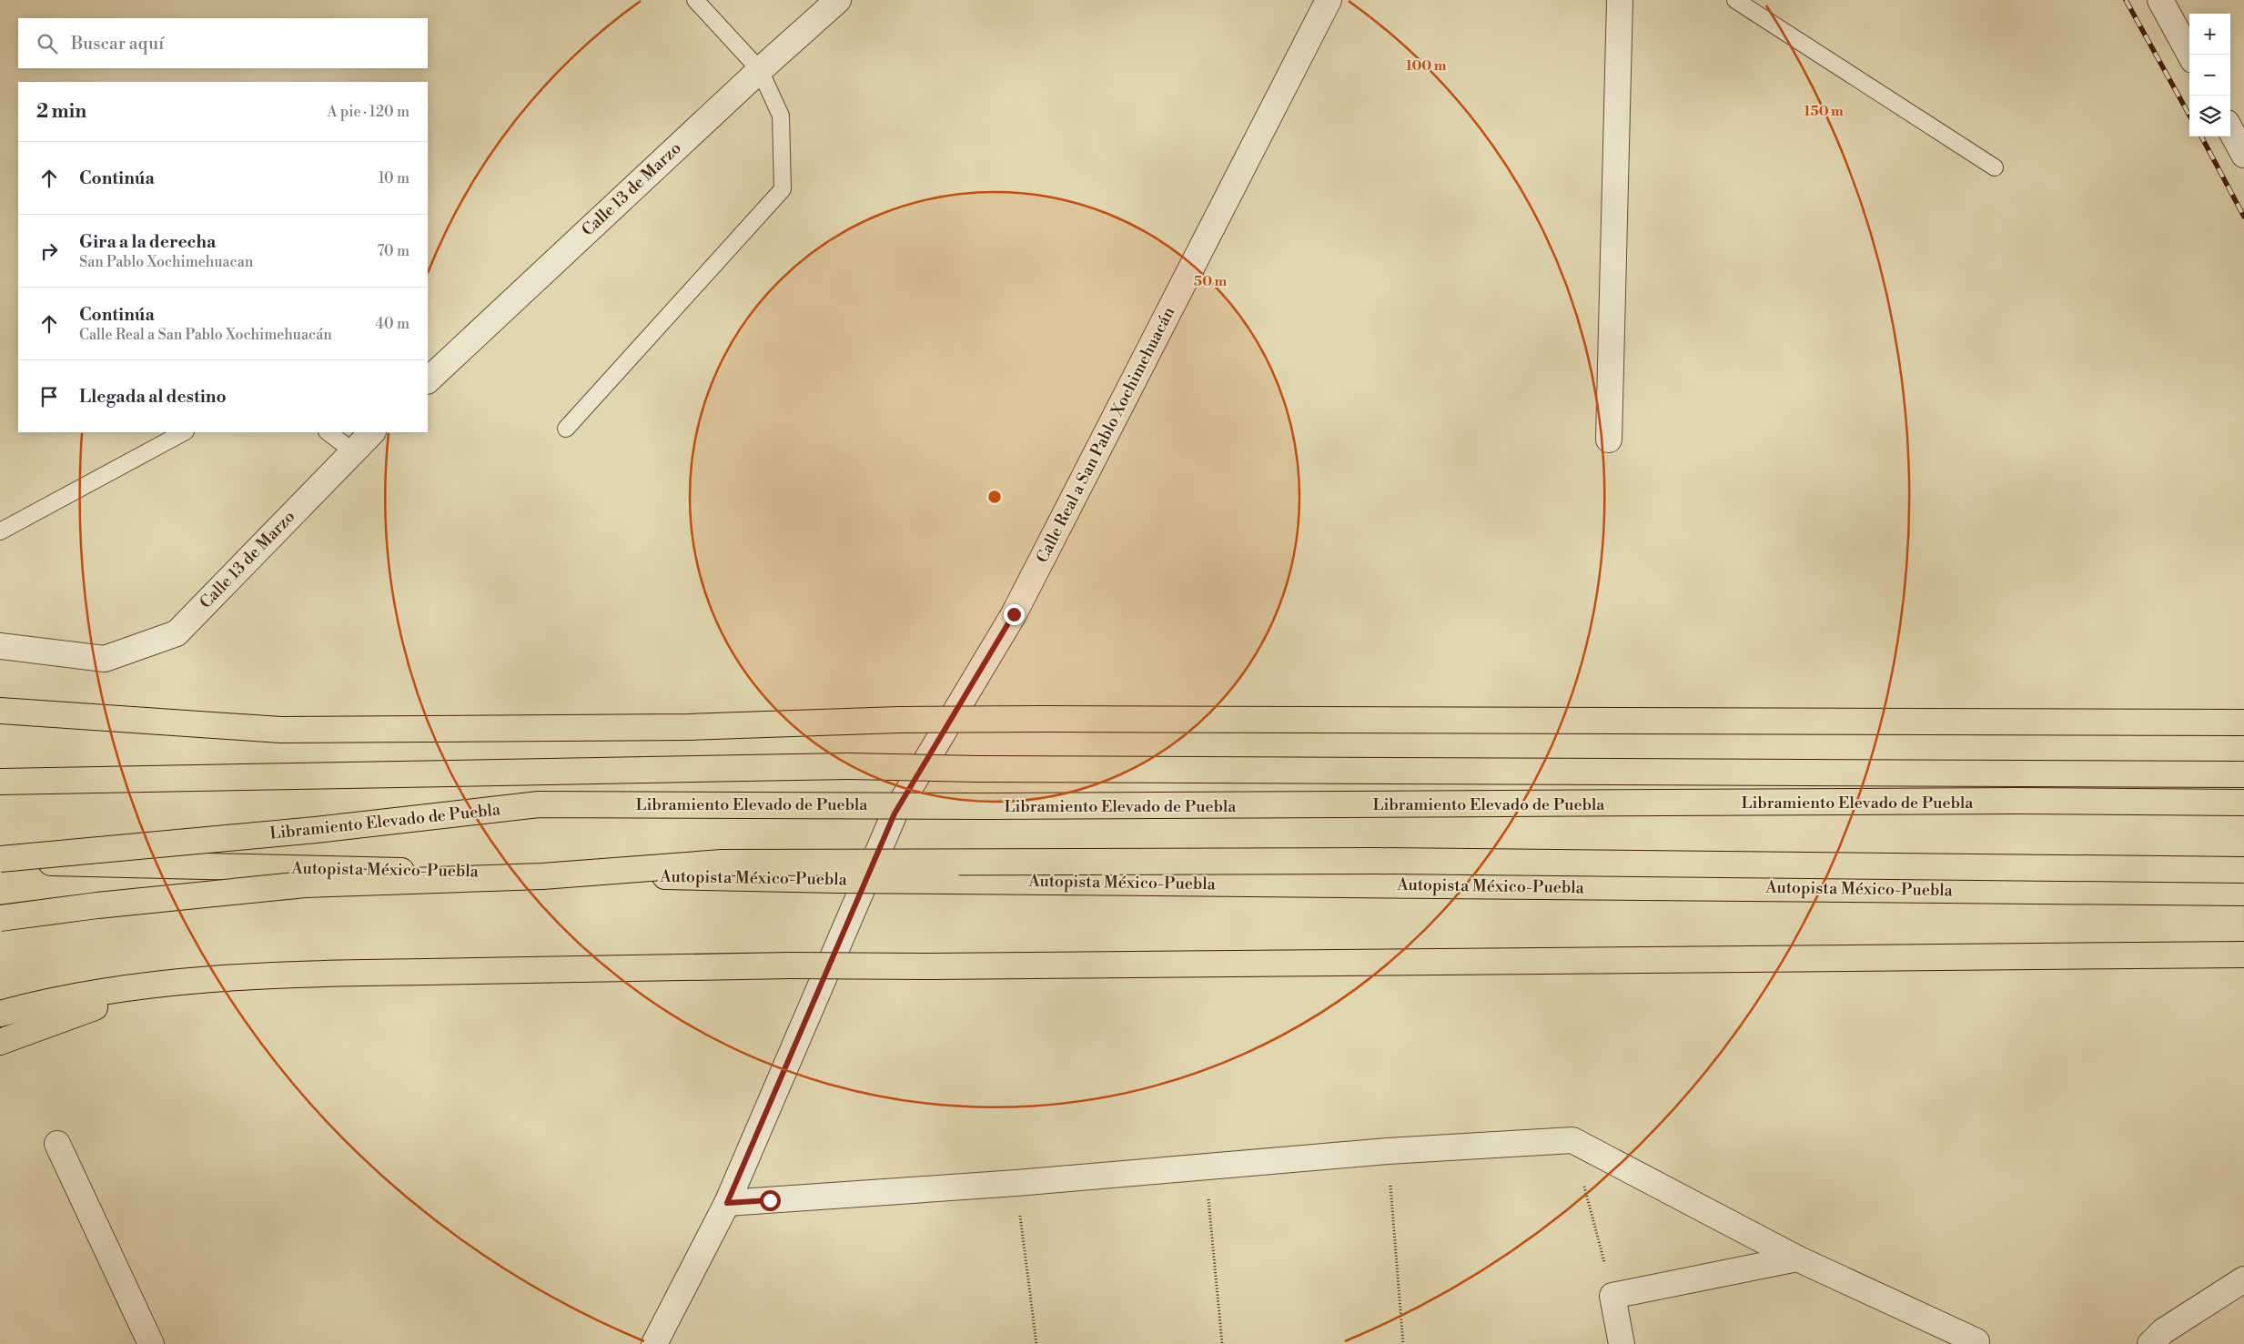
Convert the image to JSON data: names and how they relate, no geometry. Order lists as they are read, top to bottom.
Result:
{
  "streets": {
    "main road": ["Libramiento Elevado de Puebla", "Autopista México-Puebla"],
    "street": ["Calle 13 de Marzo", "Calle Real a San Pablo Xochimehuacán"]
  },
  "crossings": [
    ["Libramiento Elevado de Puebla", "Autopista México-Puebla"]
  ],
  "page": {
    "map_buttons": ["+", "−"],
    "search": "Buscar aquí",
    "heading": ["2 min", "A pie · 120 m"],
    "list": [
      ["Continúa", "10 m"],
      ["Gira a la derecha", "San Pablo Xochimehuacan", "70 m"],
      ["Continúa", "Calle Real a San Pablo Xochimehuacán", "40 m"],
      "Llegada al destino"
    ]
  },
  "rings": ["100 m", "150 m", "50 m"]
}
